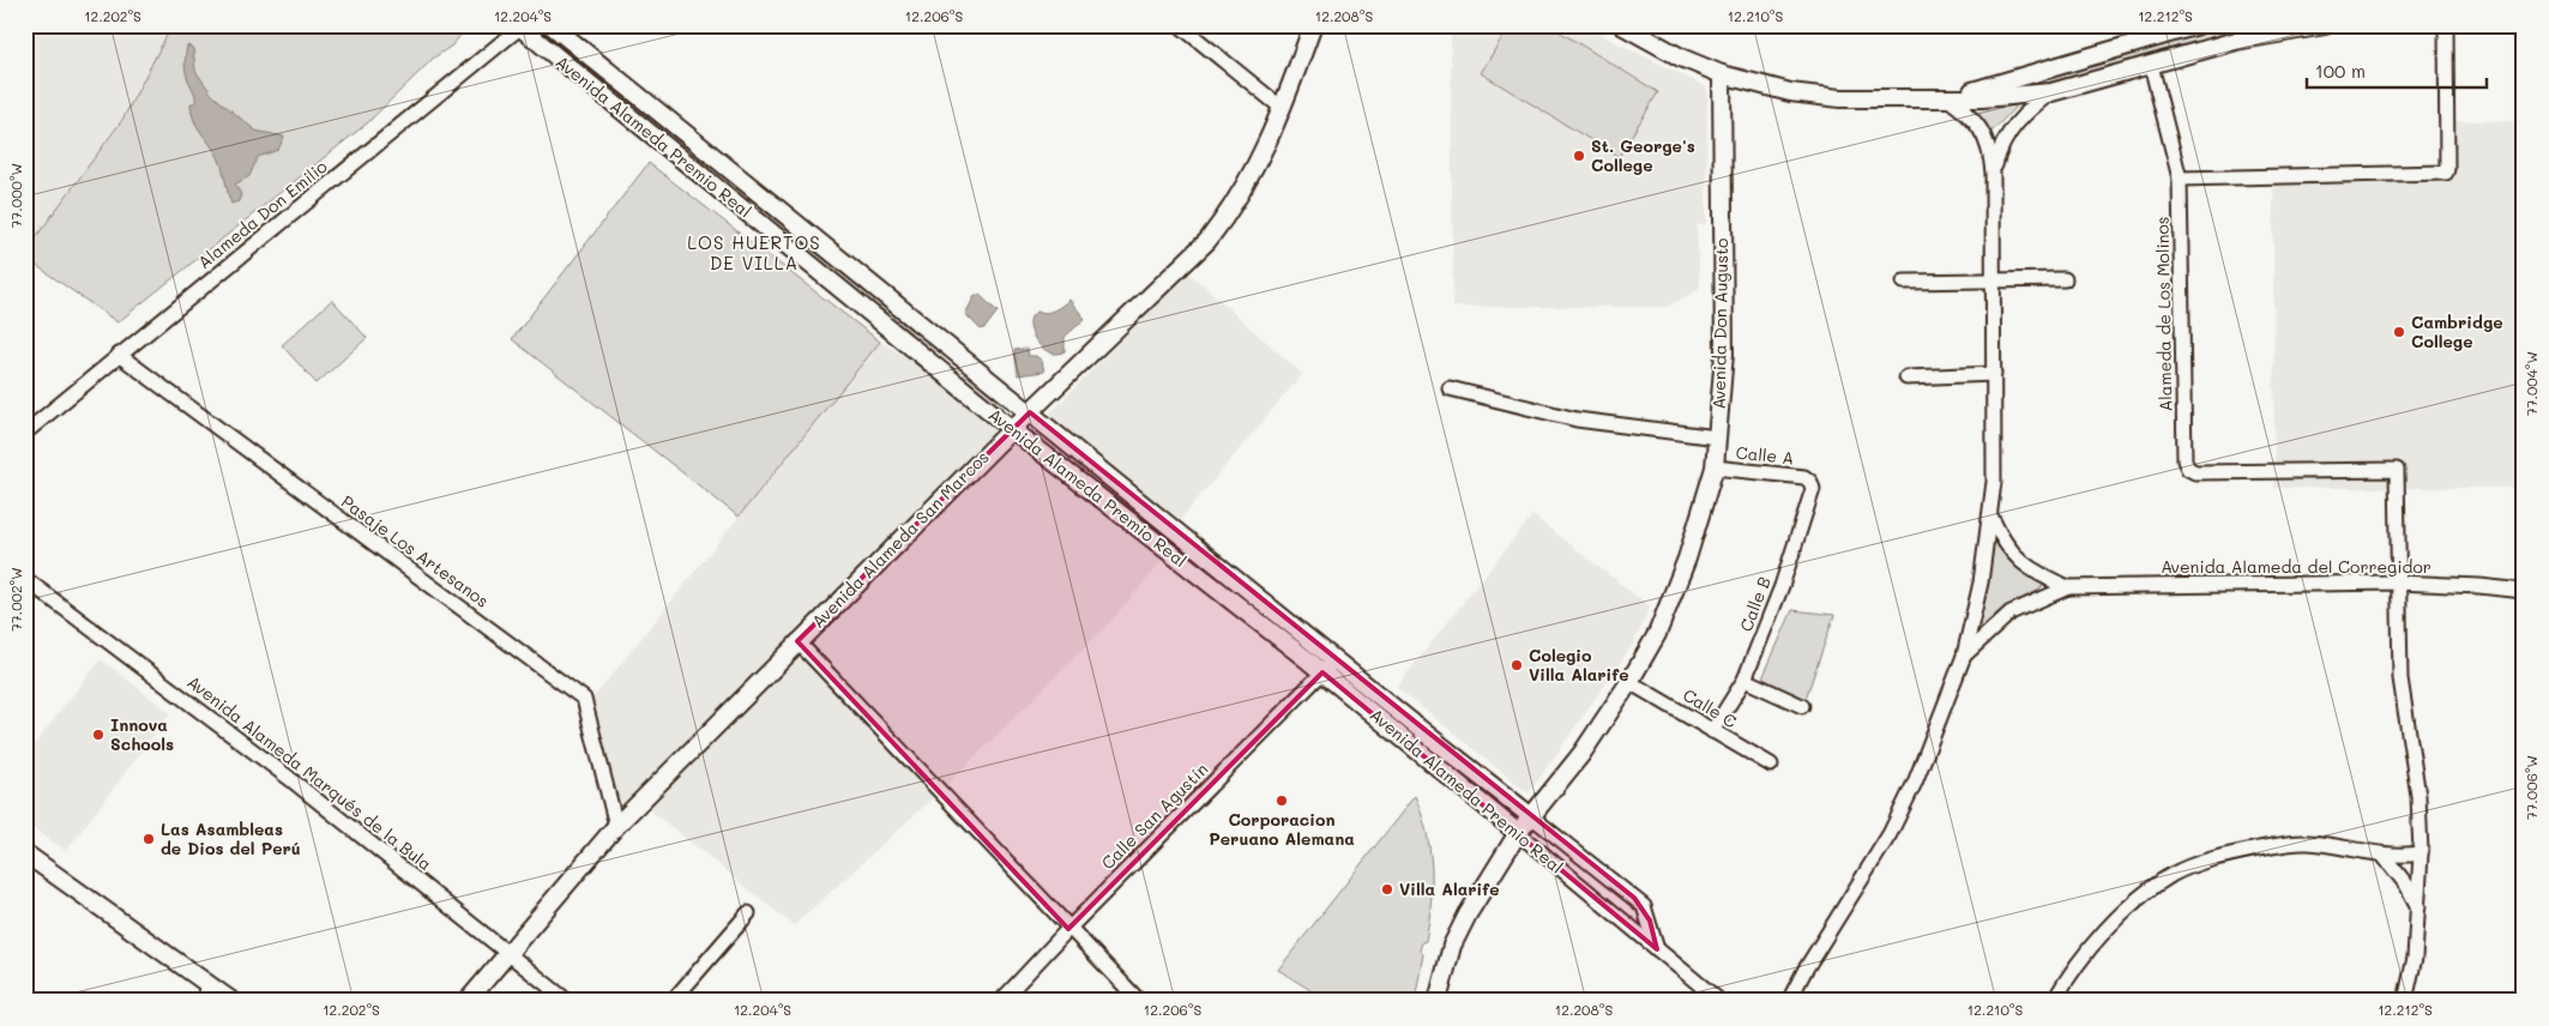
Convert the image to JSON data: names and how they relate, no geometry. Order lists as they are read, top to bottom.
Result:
{
  "streets": {
    "street": [
      "Avenida Alameda Premio Real",
      "Alameda Don Emilio",
      "Alameda de Los Molinos",
      "Avenida Don Augusto",
      "Calle A",
      "Avenida Alameda San Marcos",
      "Pasaje Los Artesanos",
      "Avenida Alameda del Corregidor",
      "Calle B",
      "Calle C",
      "Avenida Alameda Marqués de la Bula",
      "Calle San Agustín"
    ]
  },
  "crossings": [
    ["Avenida Alameda Premio Real", "Alameda Don Emilio"],
    ["Avenida Alameda Premio Real", "Avenida Don Augusto"],
    ["Avenida Alameda Premio Real", "Avenida Alameda San Marcos"],
    ["Avenida Alameda Premio Real", "Calle San Agustín"],
    ["Alameda Don Emilio", "Pasaje Los Artesanos"],
    ["Alameda de Los Molinos", "Avenida Alameda del Corregidor"],
    ["Avenida Don Augusto", "Calle A"],
    ["Avenida Don Augusto", "Calle C"],
    ["Calle A", "Calle B"],
    ["Avenida Alameda San Marcos", "Pasaje Los Artesanos"],
    ["Avenida Alameda San Marcos", "Avenida Alameda Marqués de la Bula"],
    ["Calle B", "Calle C"]
  ],
  "districts": ["LOS HUERTOS DE VILLA"],
  "places": [
    "St. George's College",
    "Cambridge College",
    "Colegio Villa Alarife",
    "Innova Schools",
    "Corporacion Peruano Alemana",
    "Las Asambleas de Dios del Perú",
    "Villa Alarife"
  ],
  "scale_bar": "100 m",
  "coordinates": [
    "12.202°S",
    "12.204°S",
    "12.206°S",
    "12.208°S",
    "12.210°S",
    "12.212°S",
    "77.000°W",
    "77.004°W",
    "77.002°W",
    "77.006°W"
  ]
}
